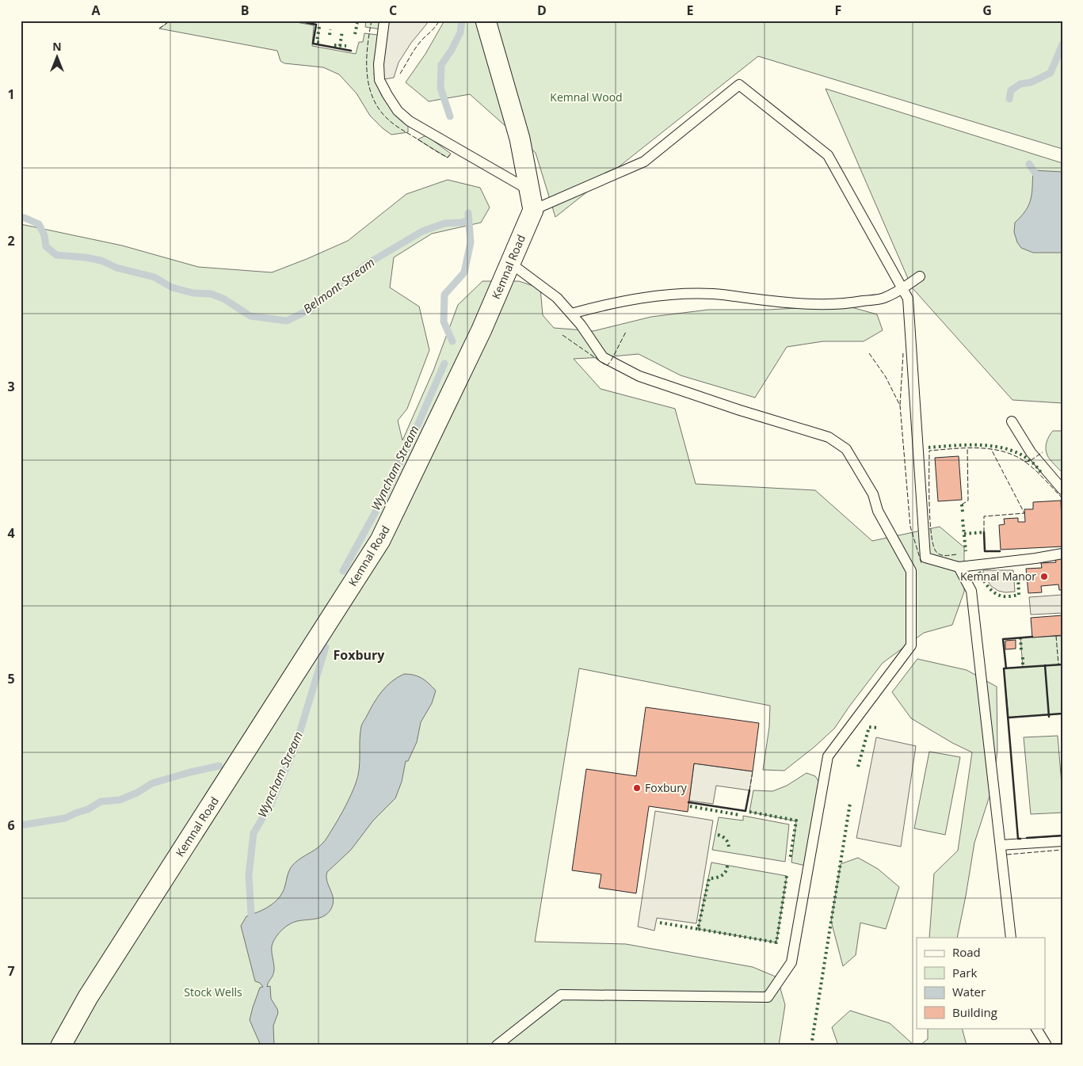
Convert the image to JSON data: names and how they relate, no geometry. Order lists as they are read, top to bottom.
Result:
{
  "streets": {
    "street": ["Kemnal Road"]
  },
  "districts": ["Foxbury"],
  "water": ["Belmont Stream", "Wyncham Stream"],
  "parks": ["Kemnal Wood", "Stock Wells"],
  "places": ["Kemnal Manor", "Foxbury"],
  "legend": [
    "Road",
    "Park",
    "Water",
    "Building"
  ],
  "north": "top",
  "grid": {
    "columns": [
      "A",
      "B",
      "C",
      "D",
      "E",
      "F",
      "G"
    ],
    "rows": [
      "1",
      "2",
      "3",
      "4",
      "5",
      "6",
      "7"
    ]
  }
}
